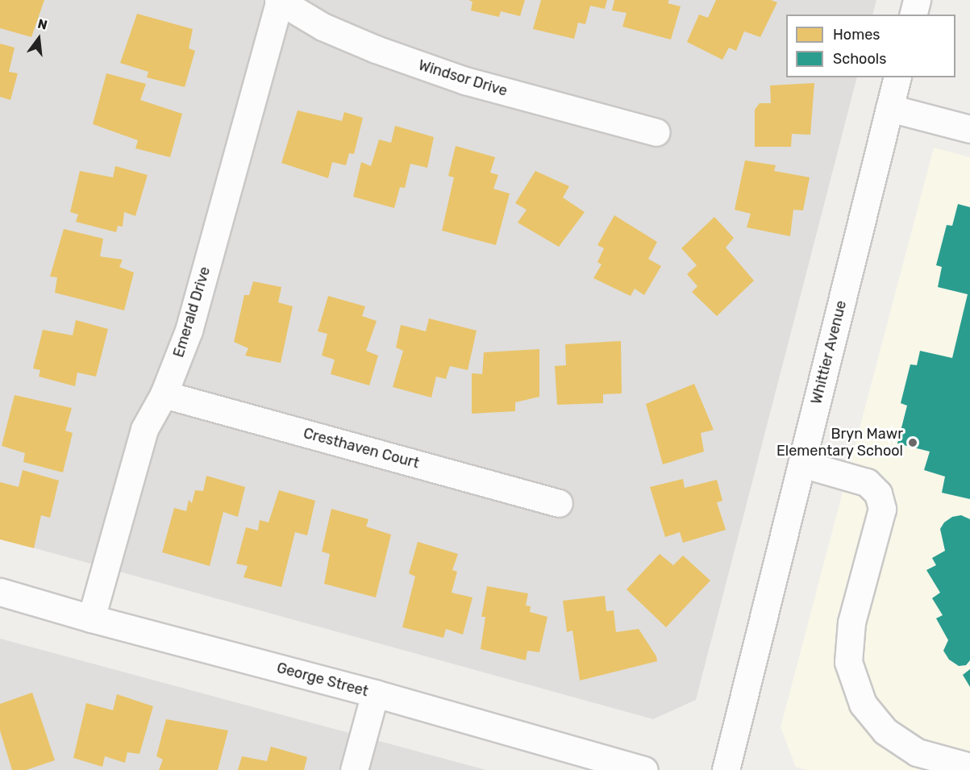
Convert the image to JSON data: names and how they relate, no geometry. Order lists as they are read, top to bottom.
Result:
{
  "streets": {
    "street": [
      "Windsor Drive",
      "Emerald Drive",
      "Whittier Avenue",
      "Cresthaven Court",
      "George Street"
    ]
  },
  "crossings": [
    ["Windsor Drive", "Emerald Drive"],
    ["Emerald Drive", "Cresthaven Court"],
    ["Emerald Drive", "George Street"]
  ],
  "places": ["Bryn Mawr Elementary School"],
  "legend": ["Homes", "Schools"],
  "north": "top"
}
